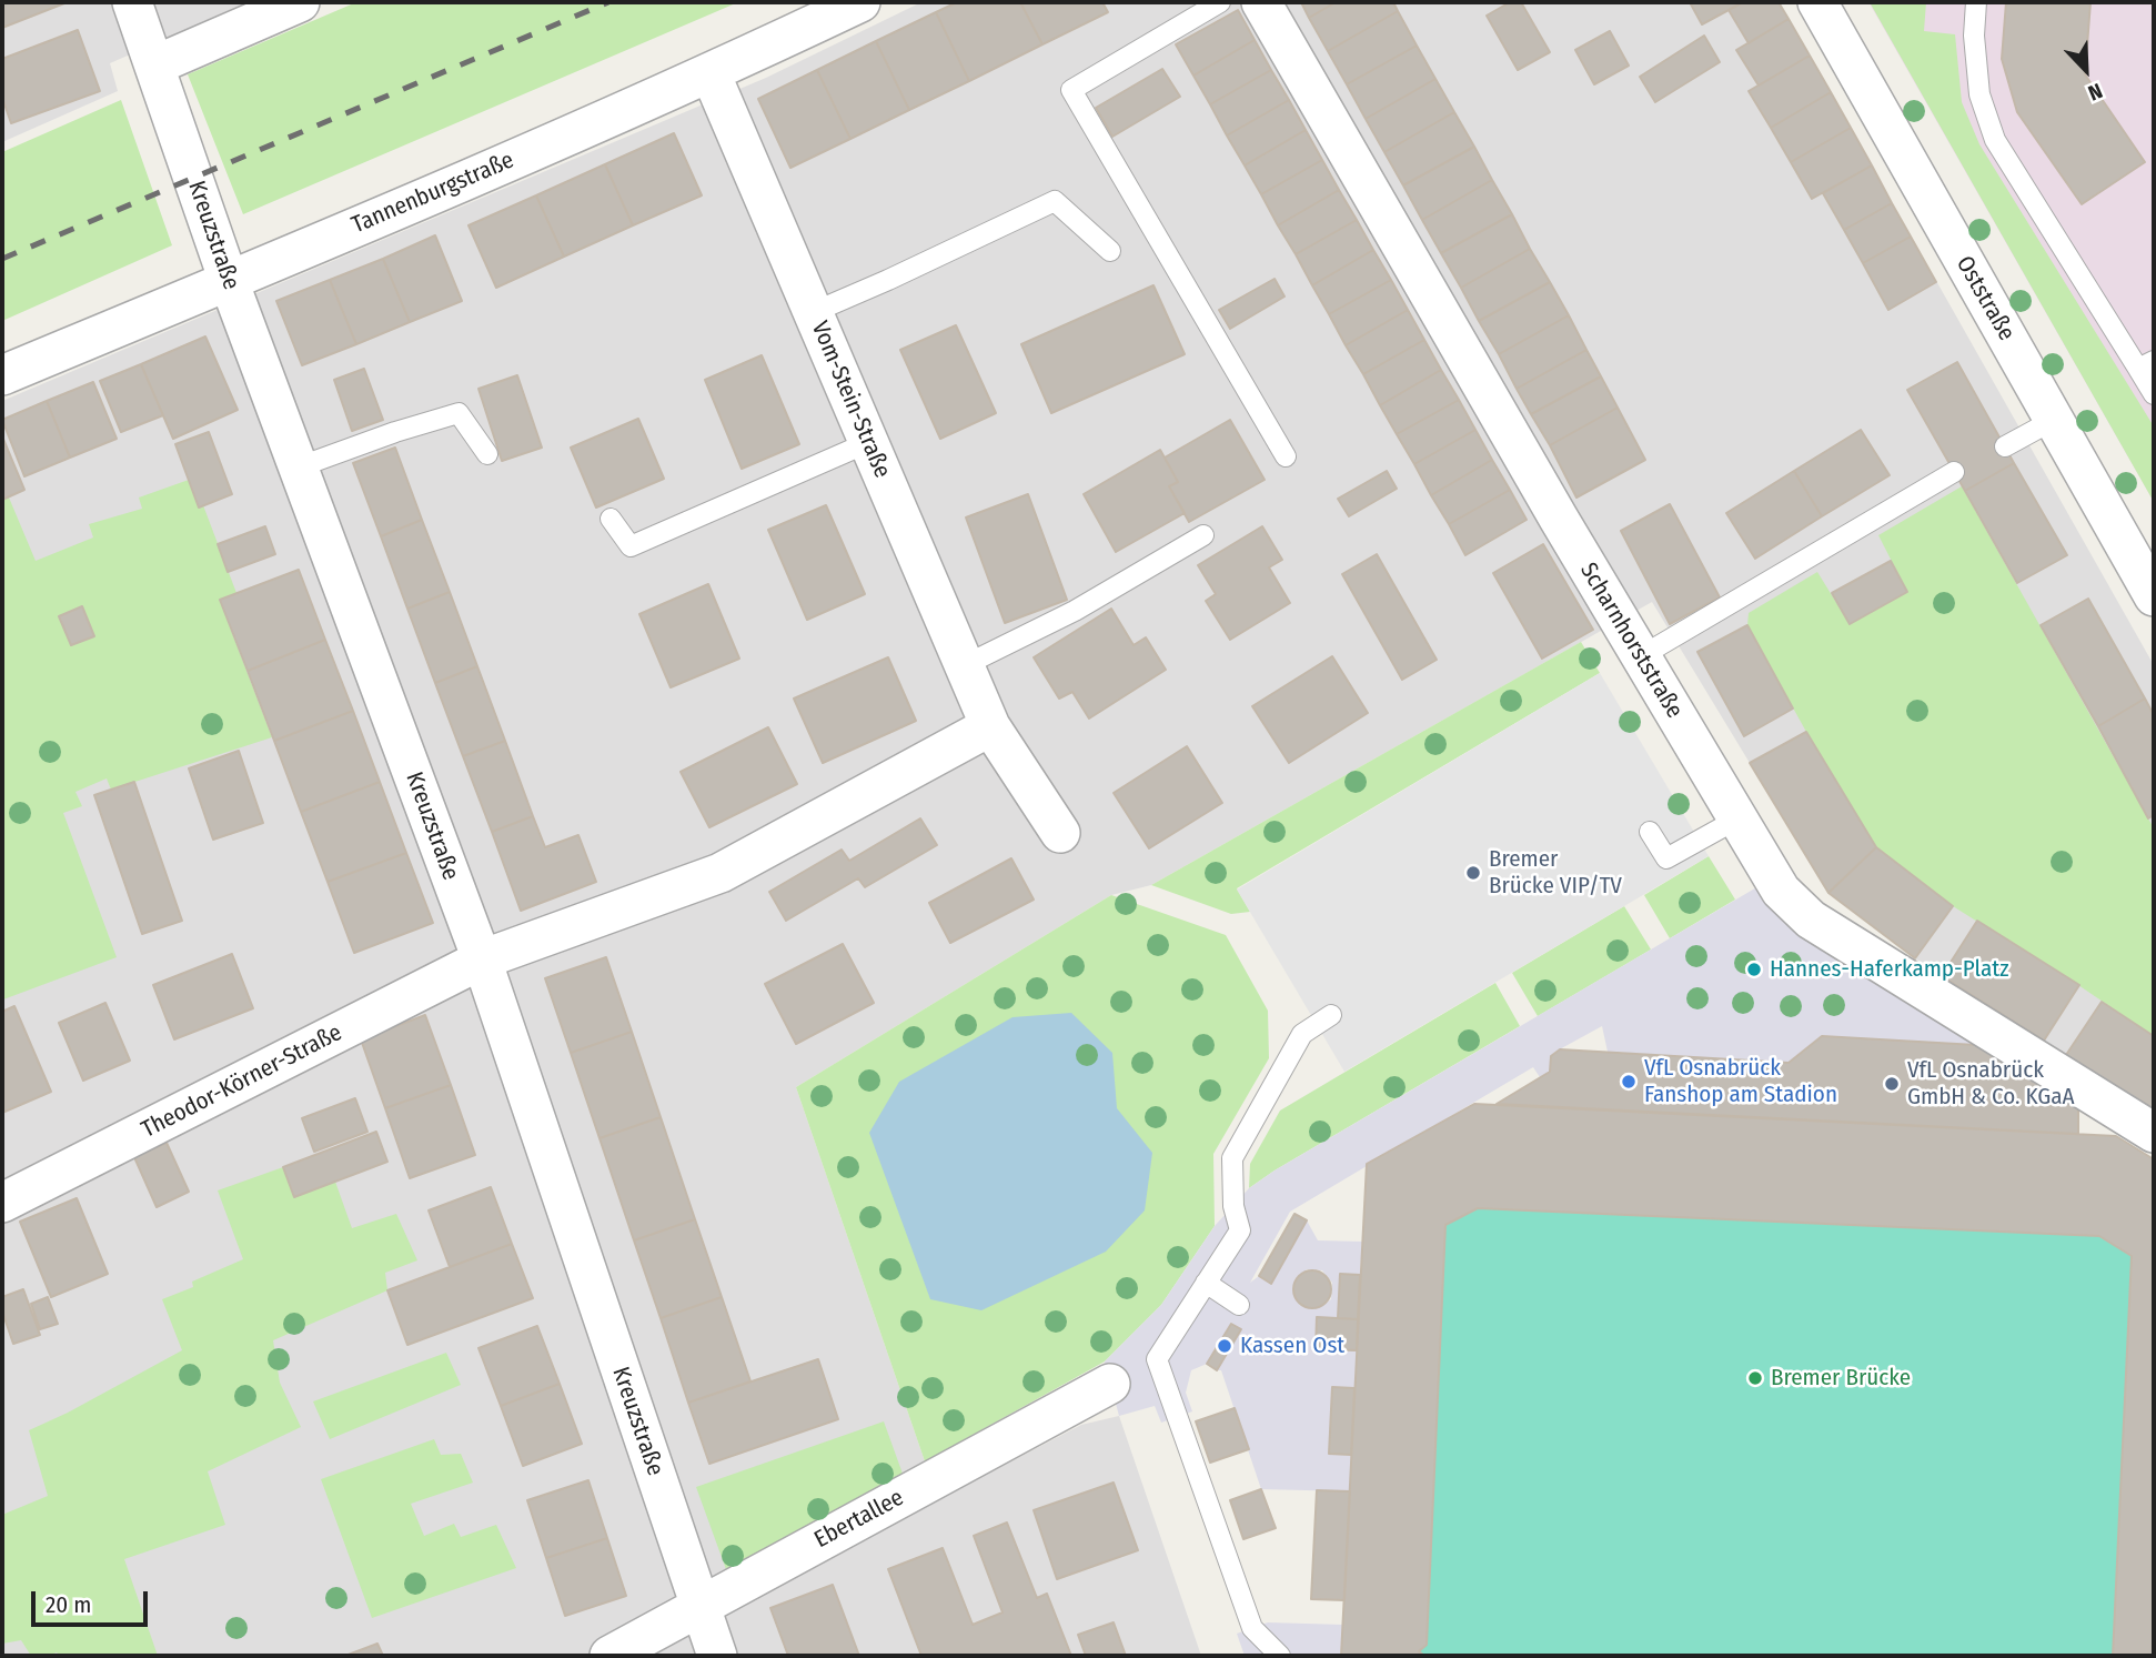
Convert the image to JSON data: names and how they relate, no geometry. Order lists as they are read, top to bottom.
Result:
{
  "streets": {
    "street": [
      "Tannenburgstraße",
      "Kreuzstraße",
      "Oststraße",
      "Vom-Stein-Straße",
      "Scharnhorststraße",
      "Theodor-Körner-Straße",
      "Ebertallee"
    ]
  },
  "crossings": [
    ["Tannenburgstraße", "Kreuzstraße"],
    ["Tannenburgstraße", "Vom-Stein-Straße"],
    ["Kreuzstraße", "Theodor-Körner-Straße"],
    ["Kreuzstraße", "Ebertallee"]
  ],
  "places": [
    "Bremer Brücke VIP/TV",
    "Hannes-Haferkamp-Platz",
    "VfL Osnabrück Fanshop am Stadion",
    "VfL Osnabrück GmbH & Co. KGaA",
    "Kassen Ost",
    "Bremer Brücke"
  ],
  "scale_bar": "20 m",
  "north": "bottom right"
}
